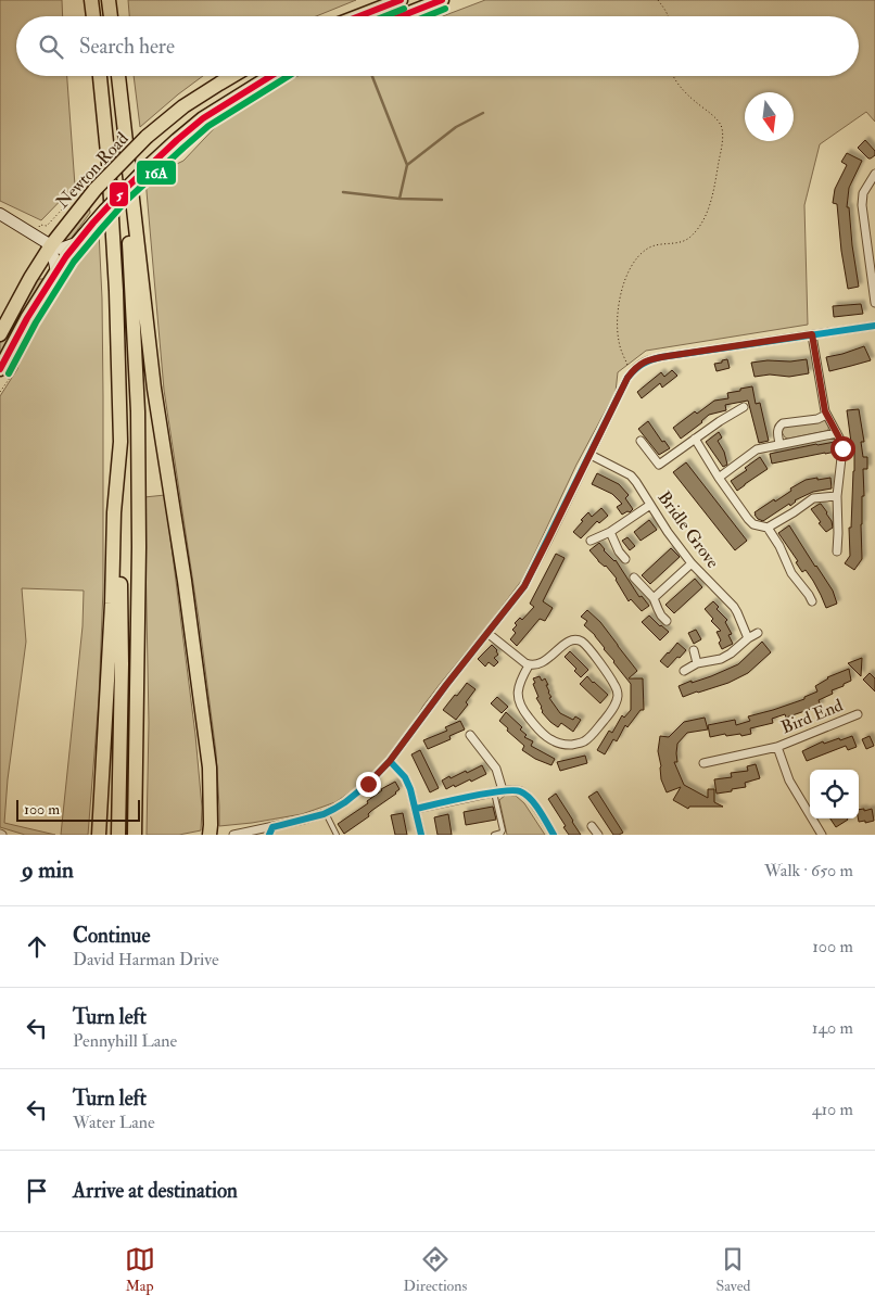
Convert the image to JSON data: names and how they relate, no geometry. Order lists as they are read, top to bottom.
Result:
{
  "streets": {
    "highway": ["Newton Road"],
    "street": ["Bridle Grove", "Bird End"]
  },
  "lines": ["transit line 5", "transit line 16A"],
  "scale_bar": "100 m",
  "north": "bottom",
  "page": {
    "search": "Search here",
    "scale": "100 m",
    "heading": ["9 min", "Walk · 650 m"],
    "list": [
      ["Continue", "David Harman Drive", "100 m"],
      ["Turn left", "Pennyhill Lane", "140 m"],
      ["Turn left", "Water Lane", "410 m"],
      "Arrive at destination"
    ],
    "nav": ["Map", "Directions", "Saved"]
  }
}
